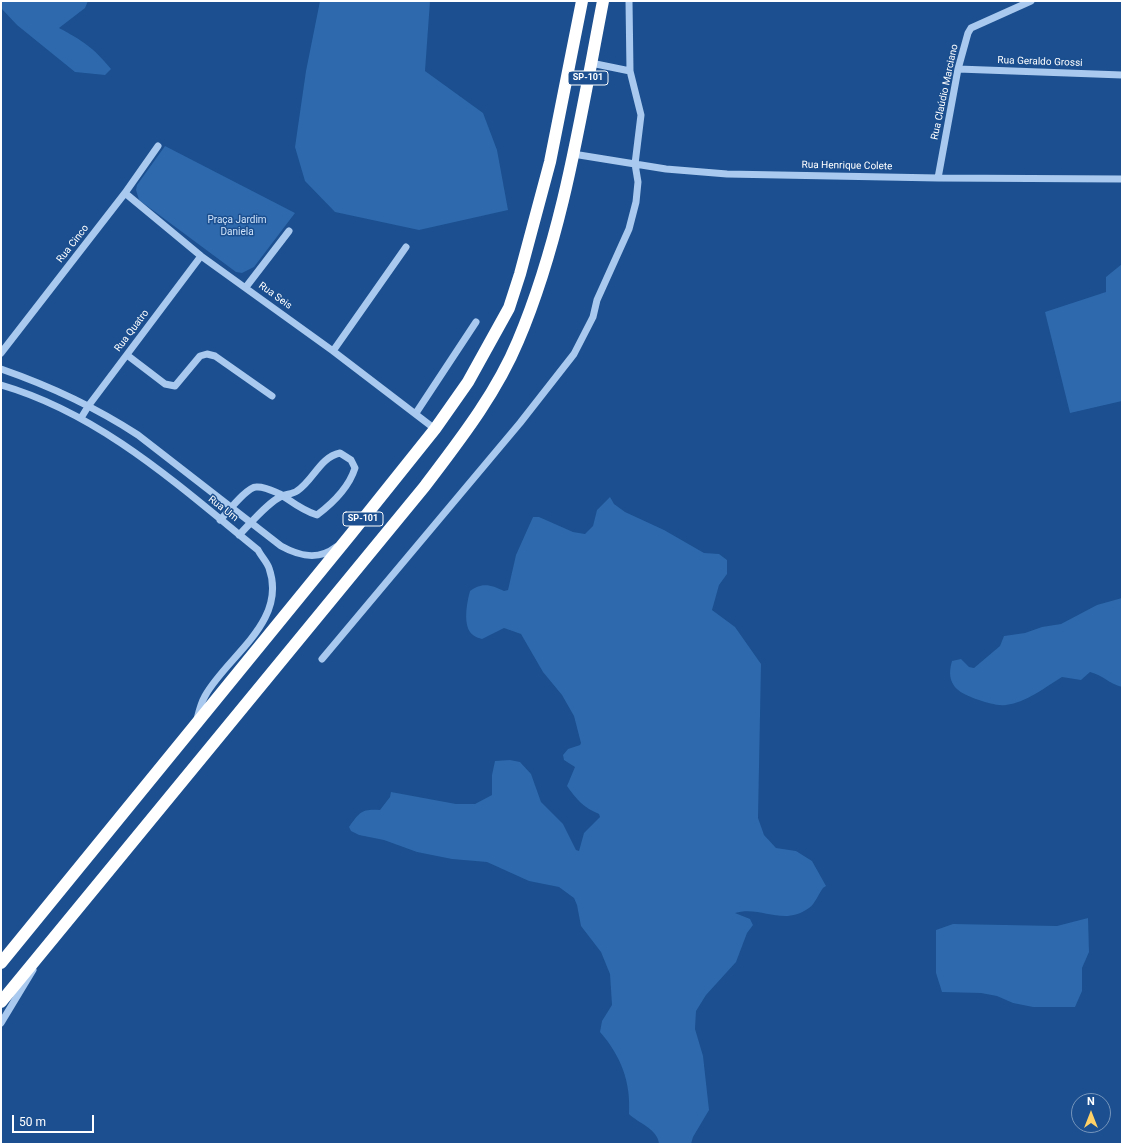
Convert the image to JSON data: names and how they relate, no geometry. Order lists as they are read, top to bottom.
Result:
{
  "streets": {
    "highway": ["SP-101"],
    "street": [
      "Rua Geraldo Grossi",
      "Rua Claúdio Marciano",
      "Rua Henrique Colete",
      "Rua Cinco",
      "Rua Seis",
      "Rua Quatro",
      "Rua Um"
    ]
  },
  "crossings": [
    ["Rua Geraldo Grossi", "Rua Claúdio Marciano"],
    ["SP-101", "Rua Henrique Colete"],
    ["SP-101", "Rua Seis"],
    ["SP-101", "Rua Um"],
    ["Rua Claúdio Marciano", "Rua Henrique Colete"],
    ["Rua Cinco", "Rua Seis"],
    ["Rua Seis", "Rua Quatro"],
    ["Rua Quatro", "Rua Um"]
  ],
  "parks": ["Praça Jardim Daniela"],
  "scale_bar": "50 m",
  "north": "top"
}
